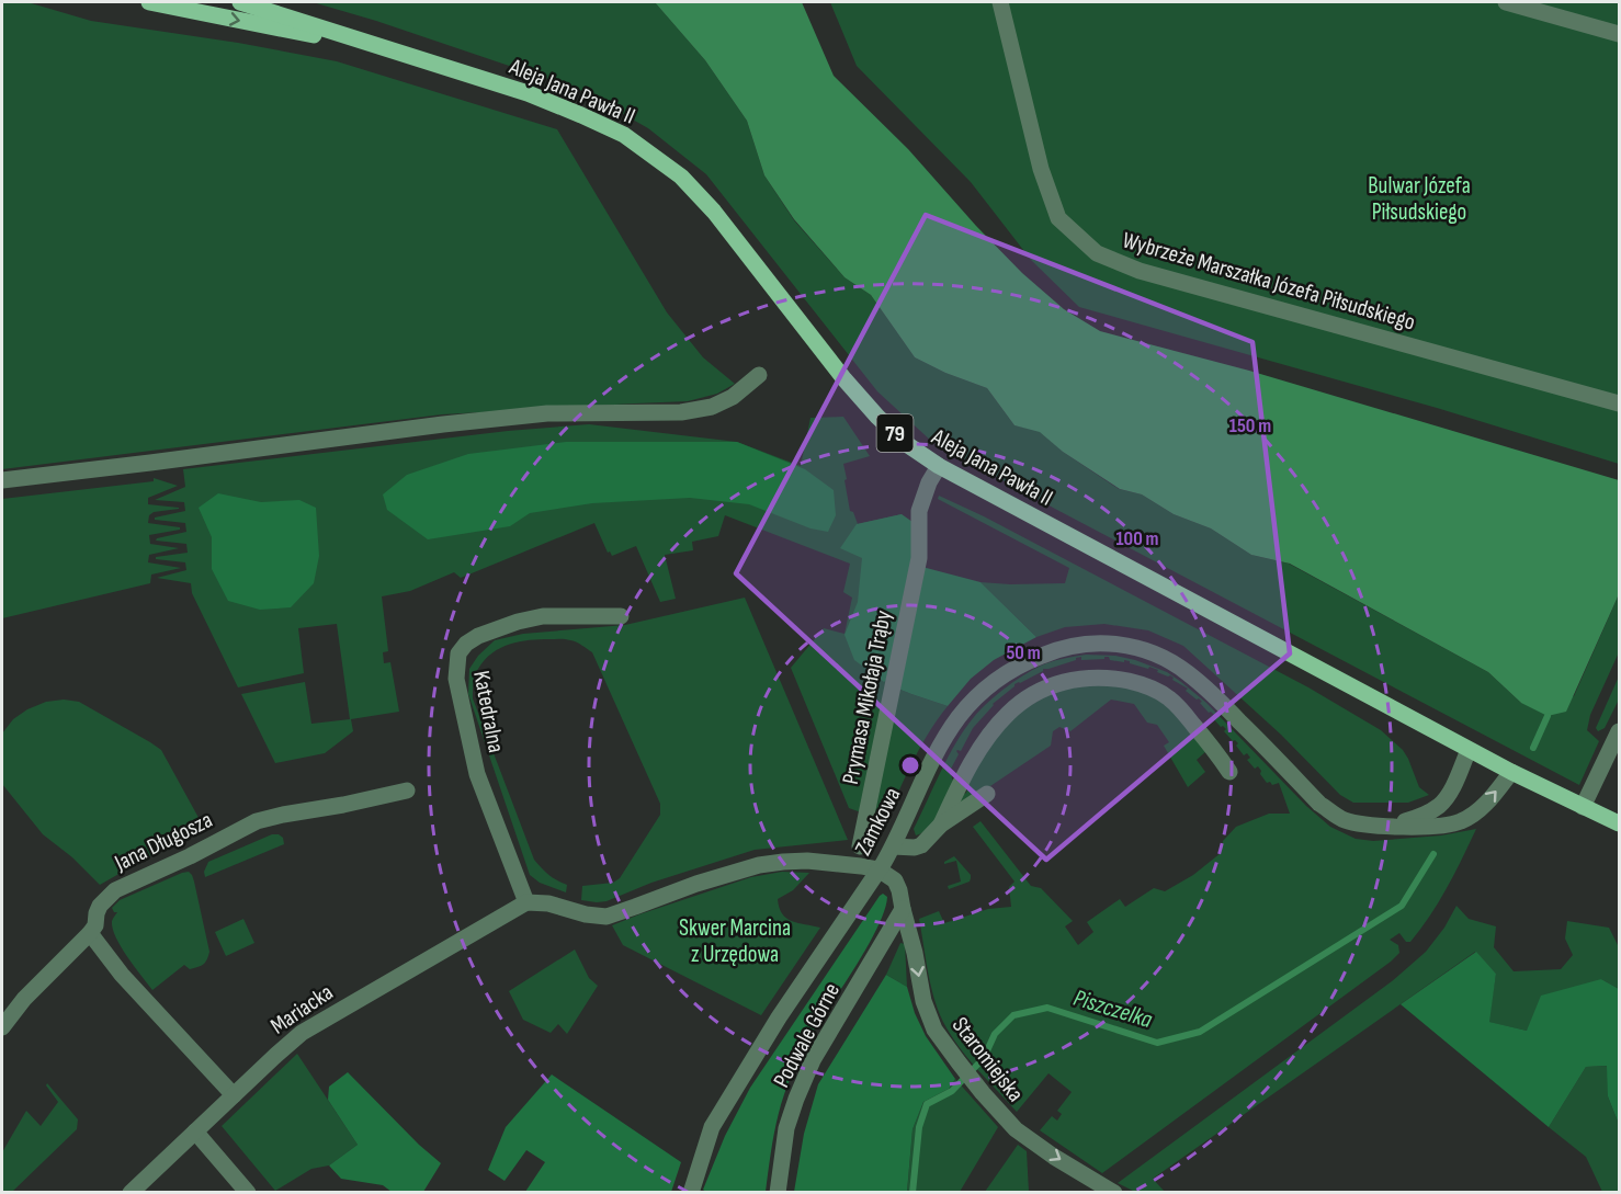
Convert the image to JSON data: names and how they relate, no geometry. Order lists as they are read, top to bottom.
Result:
{
  "streets": {
    "main road": ["Aleja Jana Pawła II", "79"],
    "street": [
      "Wybrzeże Marszałka Józefa Piłsudskiego",
      "Prymasa Mikołaja Trąby",
      "Katedralna",
      "Zamkowa",
      "Jana Długosza",
      "Mariacka",
      "Podwale Górne",
      "Staromiejska"
    ]
  },
  "crossings": [
    ["Aleja Jana Pawła II", "79"],
    ["Aleja Jana Pawła II", "Prymasa Mikołaja Trąby"],
    ["Aleja Jana Pawła II", "Zamkowa"],
    ["79", "Zamkowa"],
    ["Katedralna", "Mariacka"],
    ["Zamkowa", "Staromiejska"],
    ["Podwale Górne", "Staromiejska"]
  ],
  "one_way": ["Staromiejska"],
  "water": ["Piszczelka"],
  "parks": ["Bulwar Józefa Piłsudskiego", "Skwer Marcina z Urzędowa"],
  "rings": ["150 m", "100 m", "50 m"]
}
